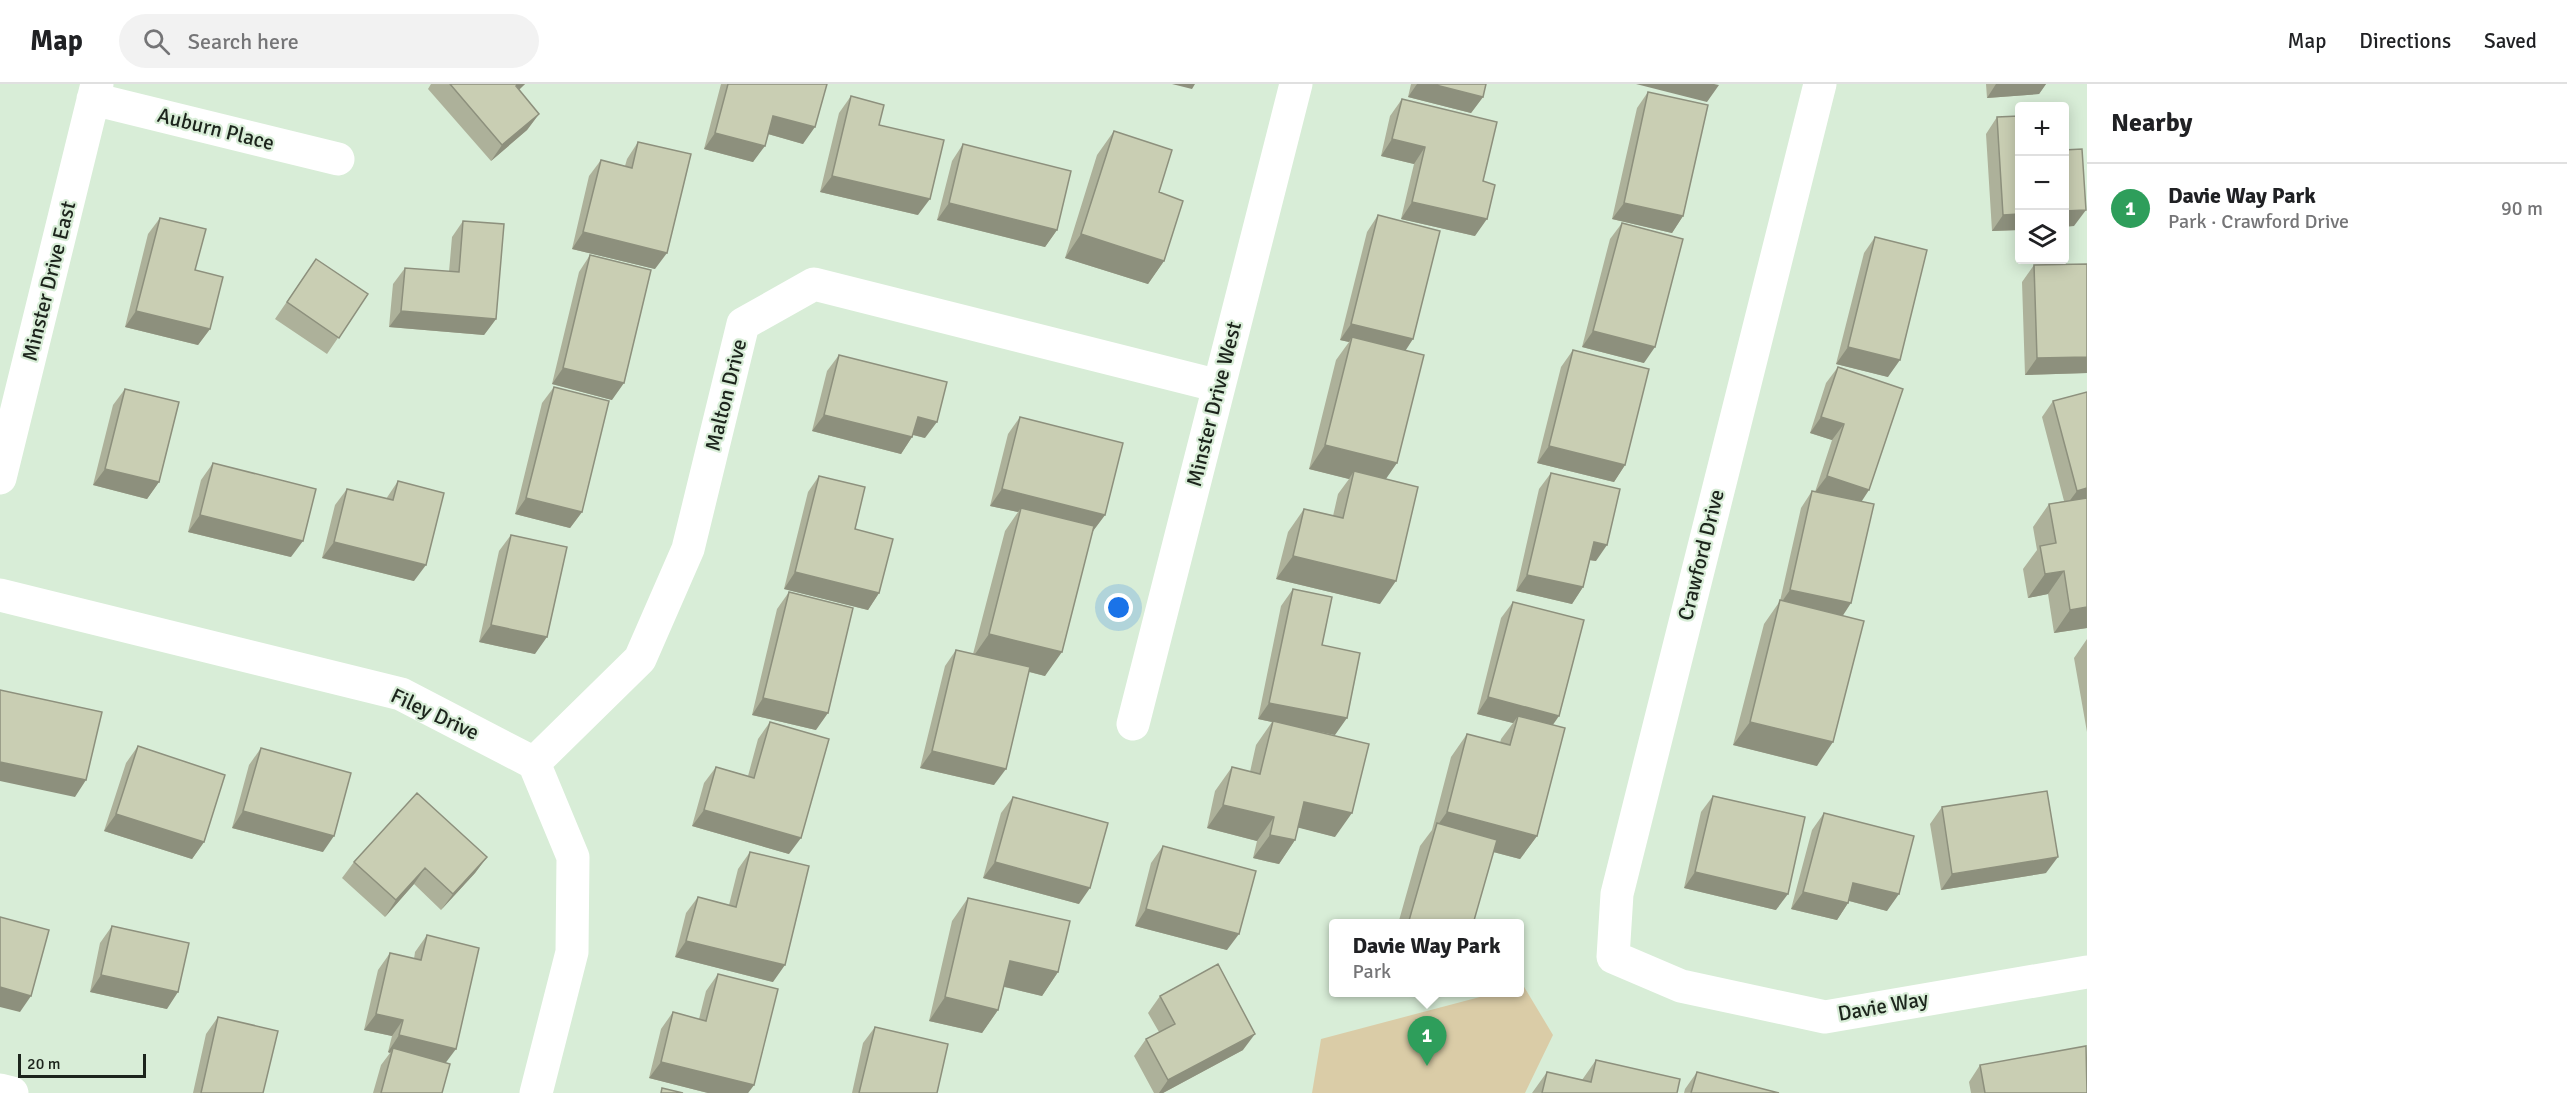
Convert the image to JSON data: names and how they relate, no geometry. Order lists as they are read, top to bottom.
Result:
{
  "streets": {
    "street": [
      "Auburn Place",
      "Minster Drive East",
      "Malton Drive",
      "Minster Drive West",
      "Crawford Drive",
      "Filey Drive",
      "Davie Way"
    ]
  },
  "crossings": [
    ["Auburn Place", "Minster Drive East"],
    ["Malton Drive", "Minster Drive West"],
    ["Malton Drive", "Filey Drive"],
    ["Crawford Drive", "Davie Way"]
  ],
  "scale_bar": "20 m",
  "page": {
    "header": "Map",
    "search": "Search here",
    "nav": ["Map", "Directions", "Saved"],
    "heading": "Nearby",
    "map_buttons": ["+", "−"],
    "list": [
      {
        "mark": "1",
        "name": "Davie Way Park",
        "note": "Park · Crawford Drive",
        "value": "90 m"
      }
    ],
    "popup": ["Davie Way Park", "Park"],
    "pins": "1",
    "scale": "20 m"
  }
}
